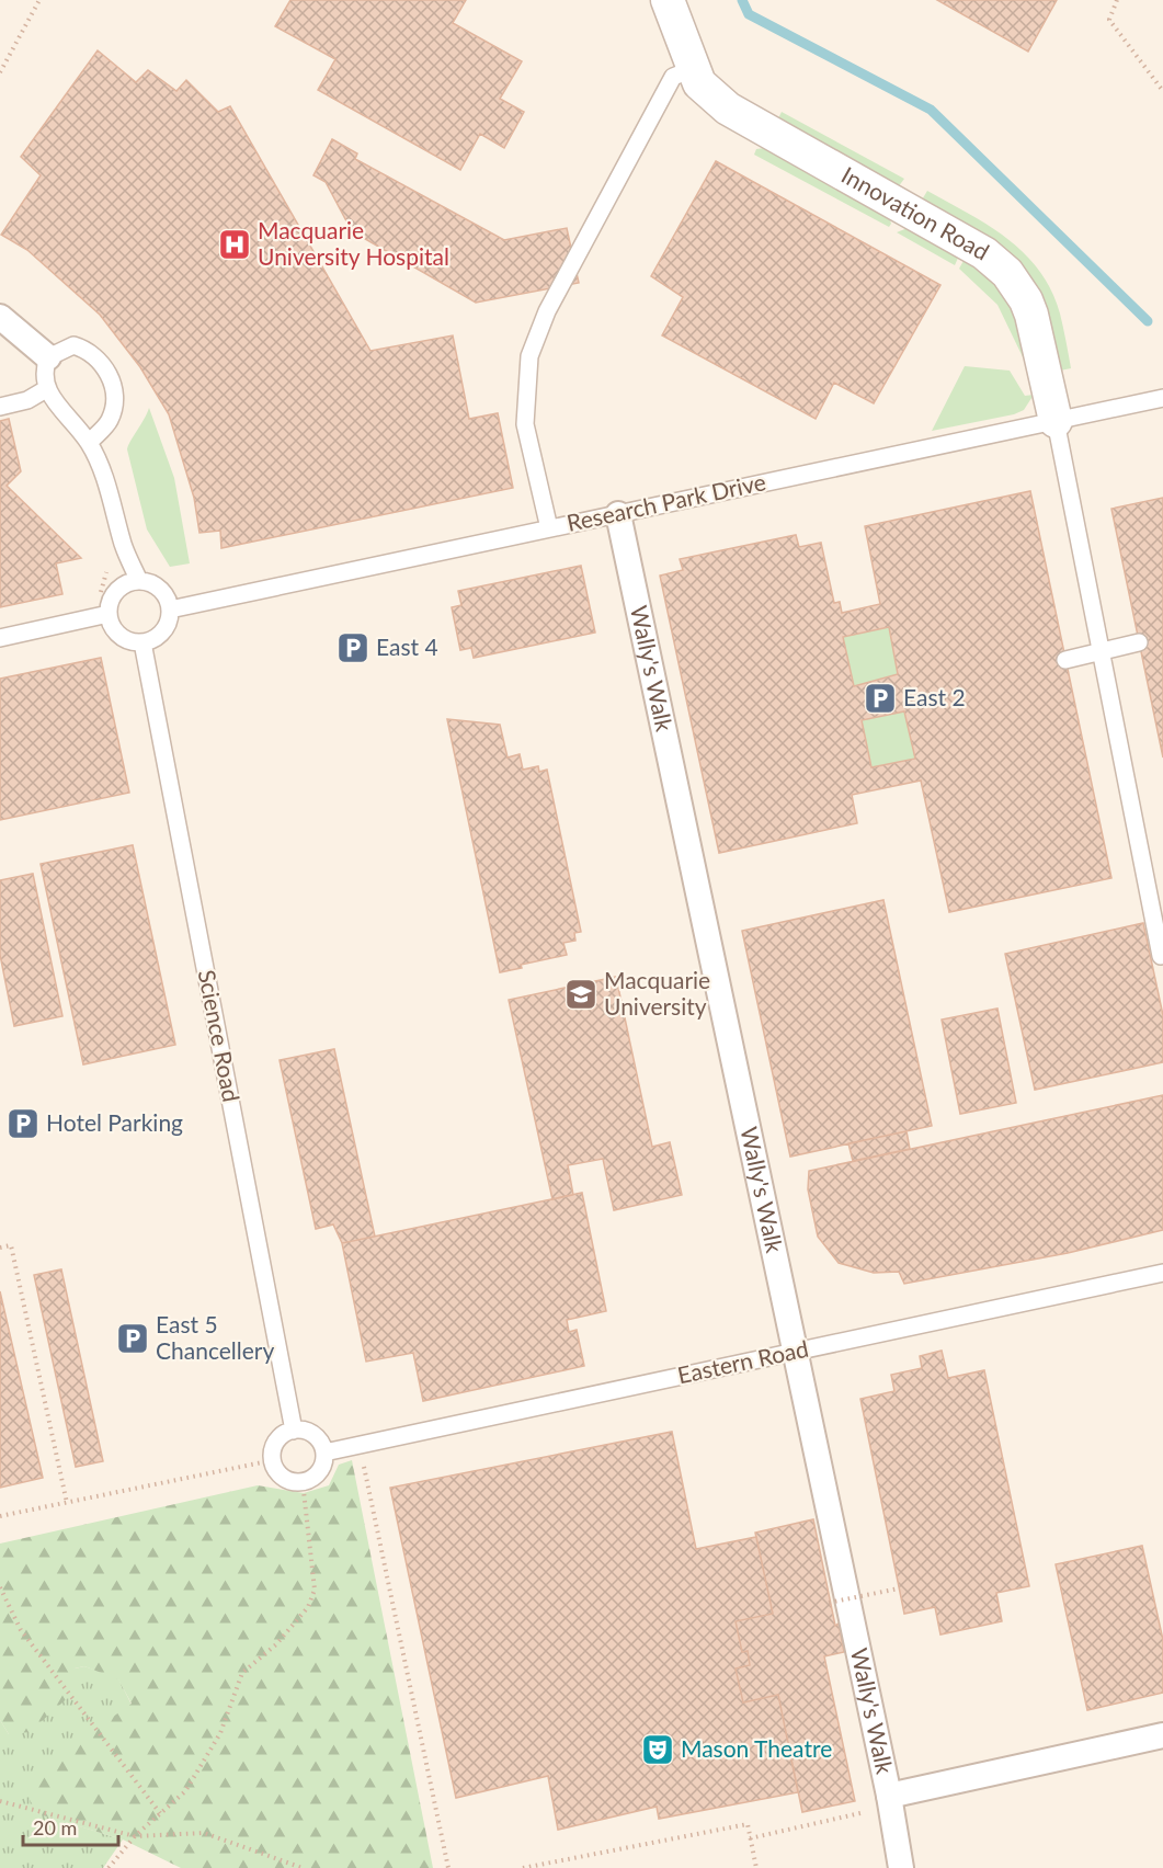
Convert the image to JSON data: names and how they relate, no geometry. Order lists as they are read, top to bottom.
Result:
{
  "streets": {
    "street": ["Innovation Road", "Wally's Walk"],
    "lane": ["Research Park Drive", "Science Road", "Eastern Road"]
  },
  "crossings": [
    ["Innovation Road", "Research Park Drive"],
    ["Research Park Drive", "Wally's Walk"],
    ["Research Park Drive", "Science Road"],
    ["Wally's Walk", "Eastern Road"],
    ["Science Road", "Eastern Road"]
  ],
  "places": {
    "hospital": ["Macquarie University Hospital"],
    "parking": [
      "East 4",
      "East 2",
      "Hotel Parking",
      "East 5 Chancellery"
    ],
    "school or university": ["Macquarie University"],
    "theatre": ["Mason Theatre"]
  },
  "scale_bar": "20 m"
}
